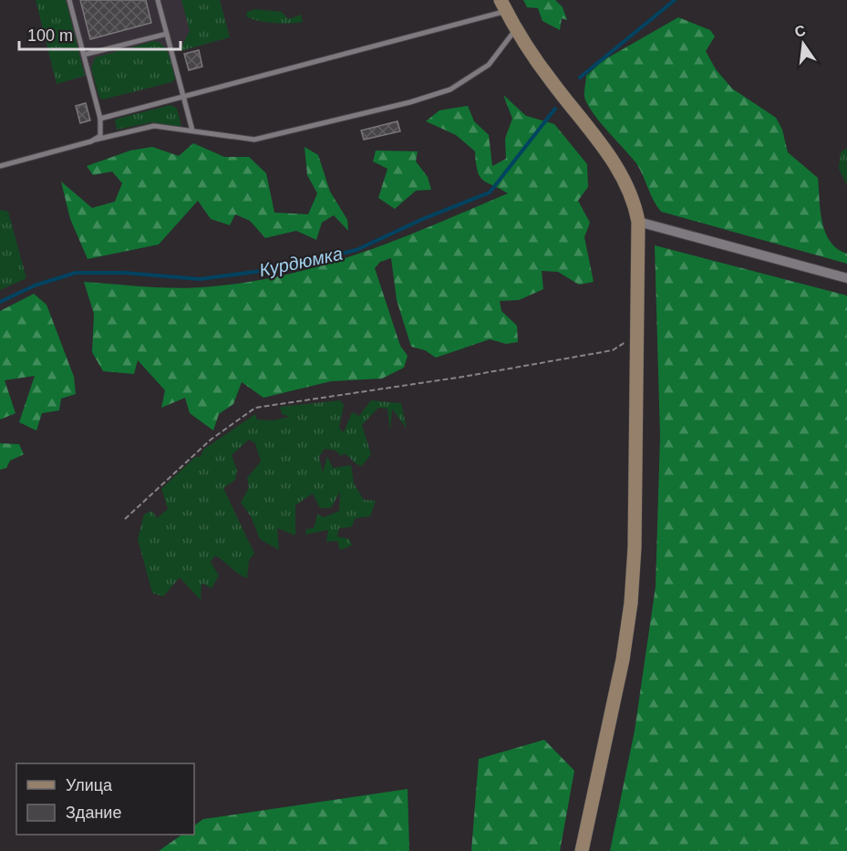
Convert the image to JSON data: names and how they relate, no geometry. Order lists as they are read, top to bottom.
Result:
{
  "water": ["Курдюмка"],
  "legend": ["Улица", "Здание"],
  "scale_bar": "100 m",
  "north": "top"
}
